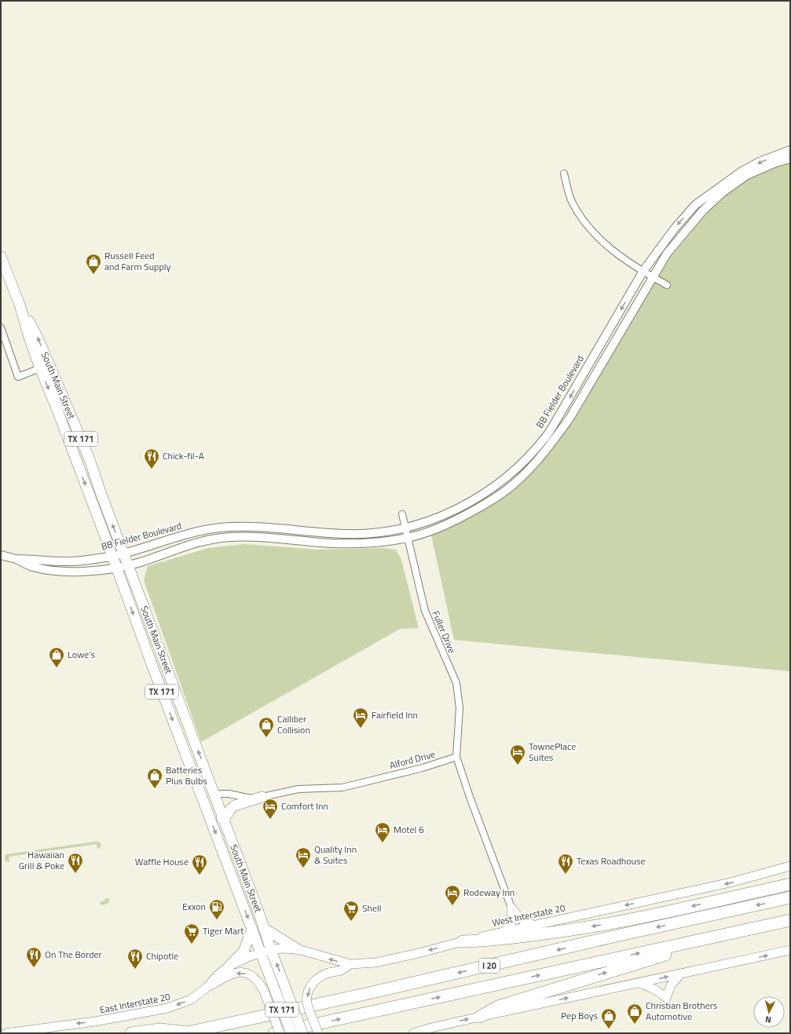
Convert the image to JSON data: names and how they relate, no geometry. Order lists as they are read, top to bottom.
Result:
{
  "streets": {
    "highway": ["I 20"],
    "main road": [
      "South Main Street",
      "TX 171",
      "West Interstate 20",
      "East Interstate 20"
    ],
    "street": ["BB Fielder Boulevard", "Fuller Drive", "Alford Drive"]
  },
  "crossings": [
    ["South Main Street", "BB Fielder Boulevard"],
    ["South Main Street", "Alford Drive"],
    ["South Main Street", "West Interstate 20"],
    ["South Main Street", "East Interstate 20"],
    ["BB Fielder Boulevard", "Fuller Drive"],
    ["Fuller Drive", "Alford Drive"],
    ["West Interstate 20", "East Interstate 20"]
  ],
  "one_way": ["West Interstate 20", "East Interstate 20"],
  "places": {
    "shop": [
      "Russell Feed and Farm Supply",
      "Lowe's",
      "Calliber Collision",
      "Batteries Plus Bulbs",
      "Christian Brothers Automotive",
      "Pep Boys"
    ],
    "restaurant": [
      "Chick-fil-A",
      "Hawaiian Grill & Poke",
      "Texas Roadhouse",
      "Waffle House",
      "On The Border",
      "Chipotle"
    ],
    "hotel": [
      "Fairfield Inn",
      "TownePlace Suites",
      "Comfort Inn",
      "Motel 6",
      "Quality Inn & Suites",
      "Rodeway Inn"
    ],
    "fuel station": ["Exxon"],
    "supermarket": ["Shell", "Tiger Mart"]
  },
  "north": "bottom"
}
